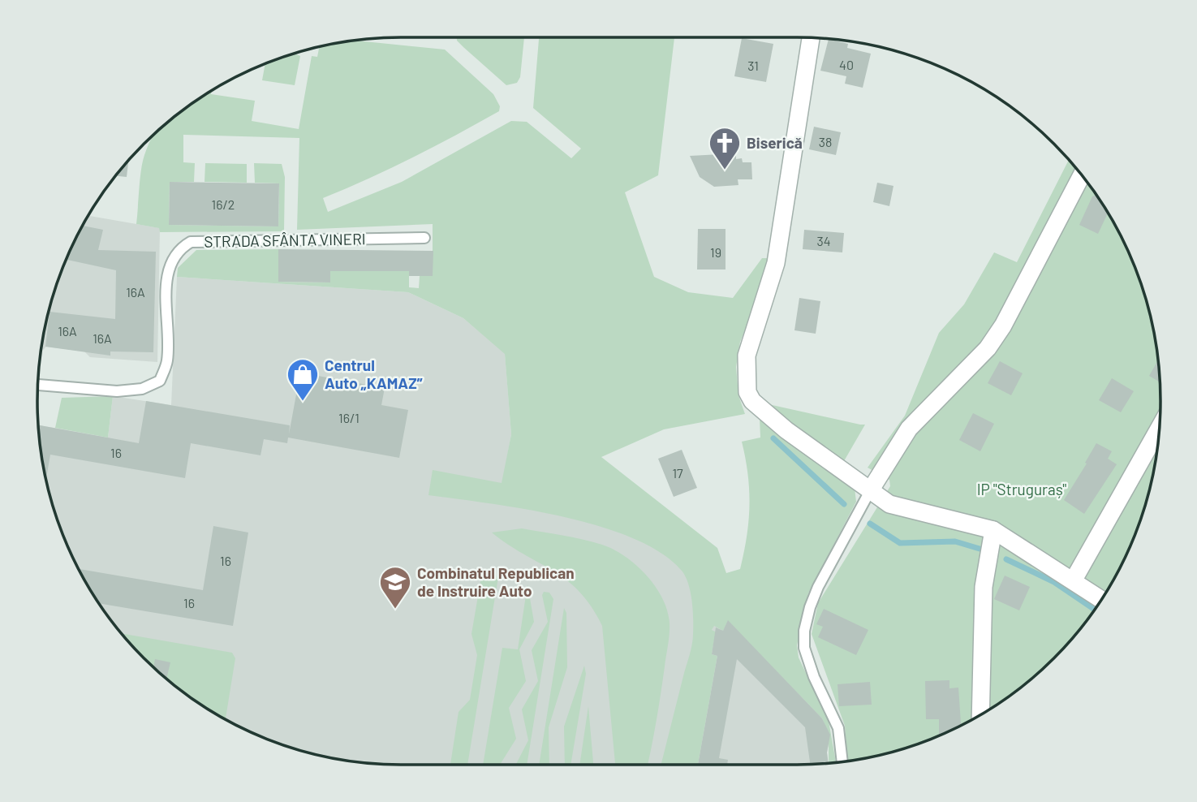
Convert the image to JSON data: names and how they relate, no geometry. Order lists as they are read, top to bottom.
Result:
{
  "streets": {
    "lane": ["STRADA SFÂNTA VINERI"]
  },
  "parks": ["IP \"Struguraș\""],
  "places": {
    "church": ["Biserică"],
    "shop": ["Centrul Auto „KAMAZ”"],
    "school or university": ["Combinatul Republican de Instruire Auto"]
  },
  "house_numbers": [
    "40",
    "31",
    "38",
    "16/2",
    "34",
    "19",
    "16A",
    "16A",
    "16A",
    "16/1",
    "16",
    "17",
    "16",
    "16"
  ]
}
